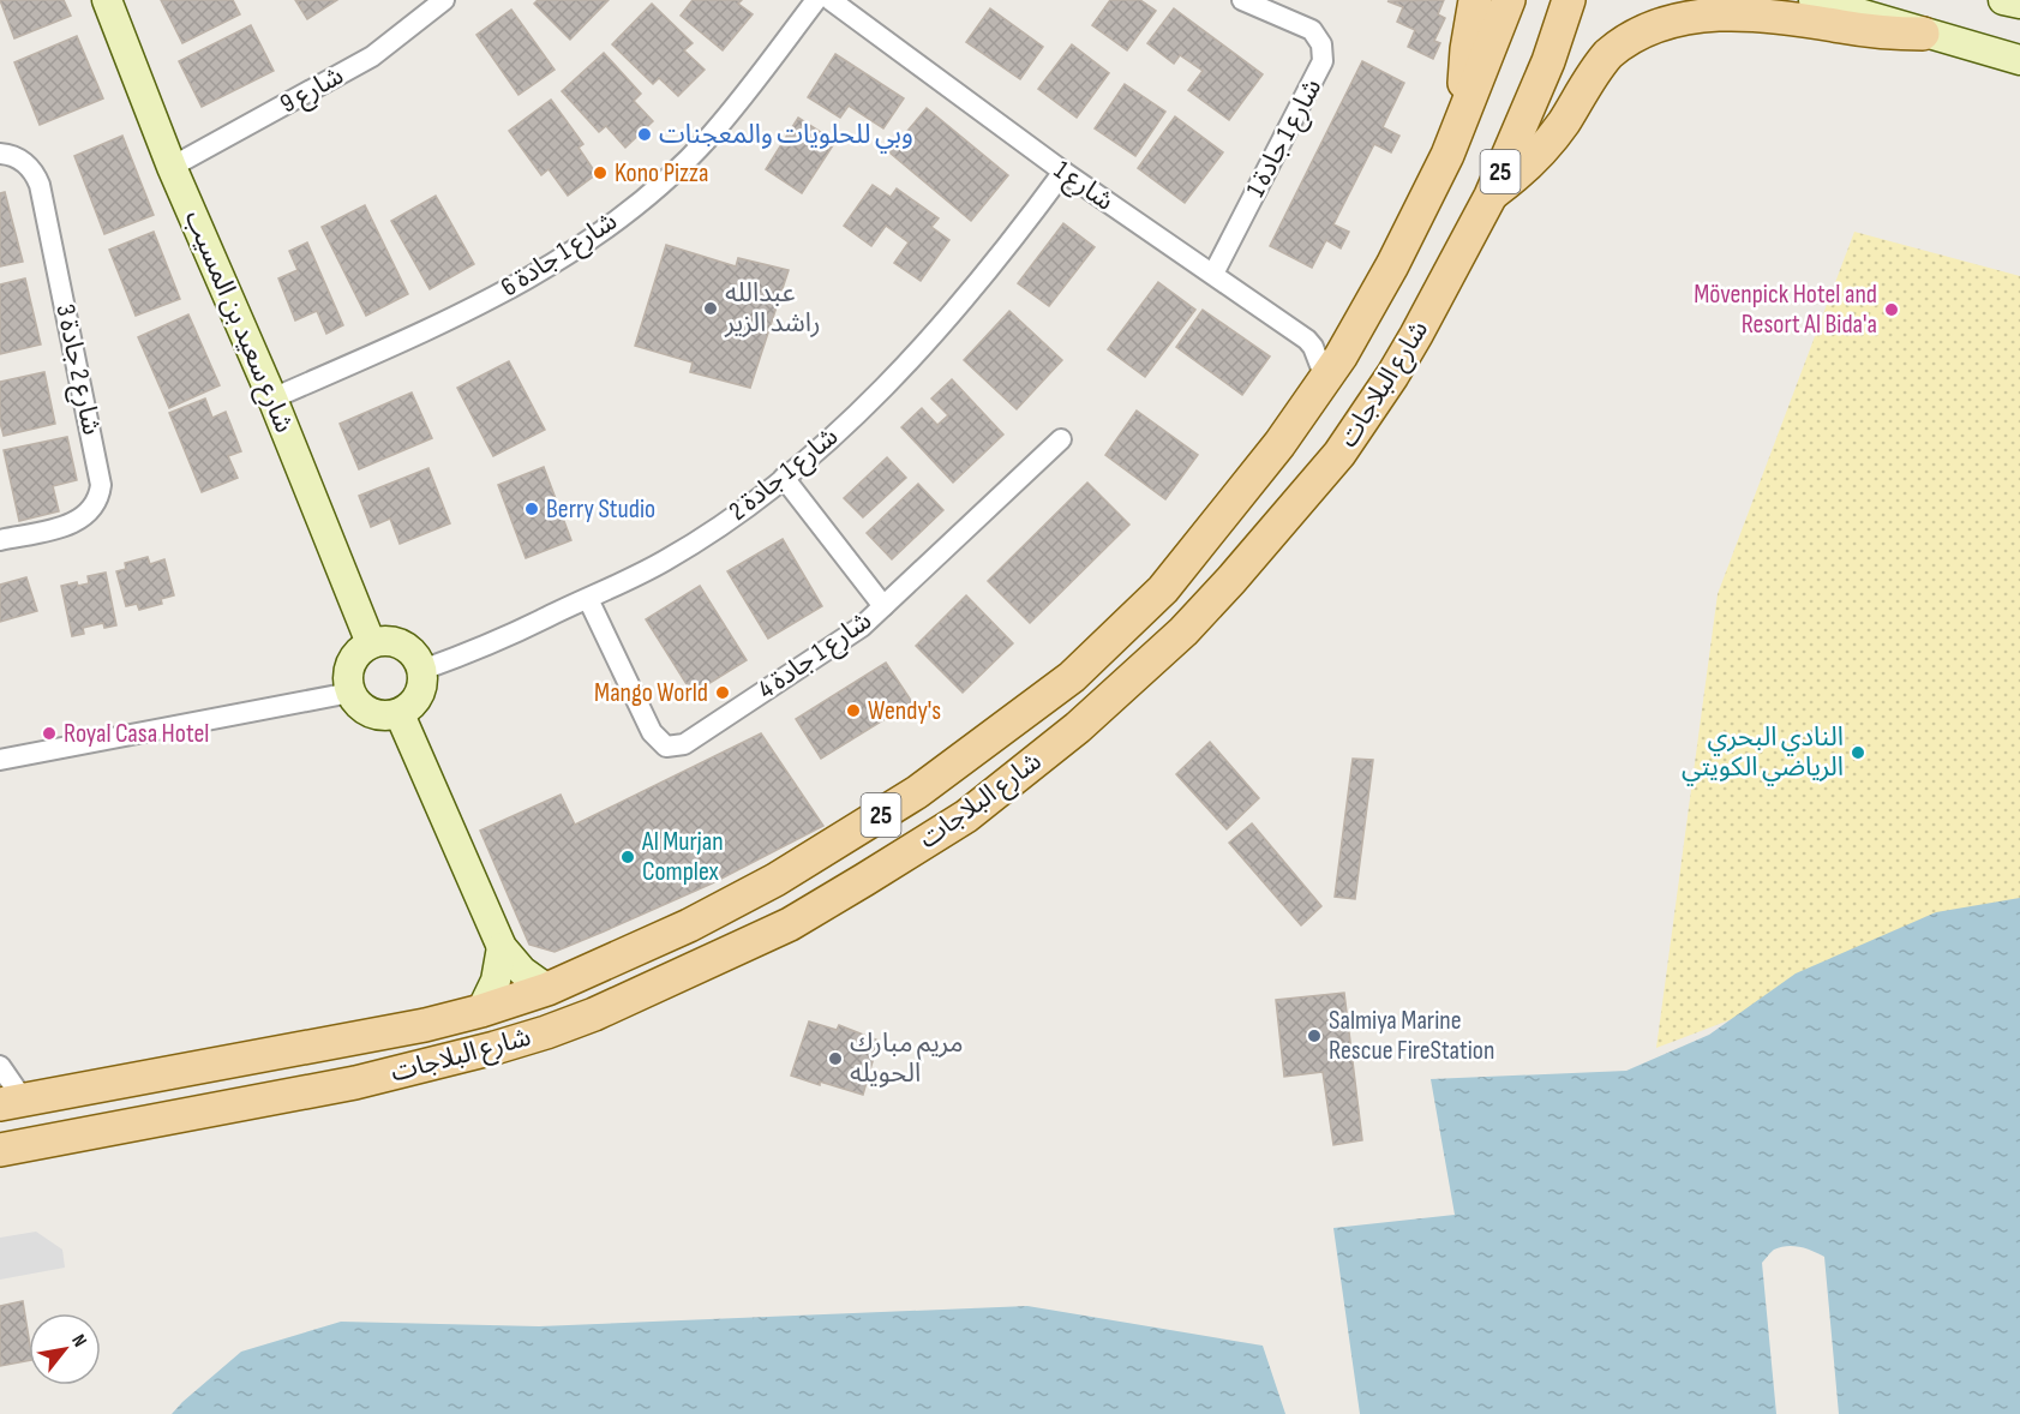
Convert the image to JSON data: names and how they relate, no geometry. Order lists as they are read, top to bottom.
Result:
{
  "streets": {
    "main road": ["25", "شارع البلاجات"],
    "street": [
      "شارع 9",
      "شارع 1 جادة 1",
      "شارع 1",
      "شارع 1 جادة 6",
      "شارع سعيد بن المسيب",
      "شارع 2 جادة 3",
      "شارع 1 جادة 2",
      "شارع 1 جادة 4"
    ]
  },
  "crossings": [
    ["شارع 9", "شارع سعيد بن المسيب"],
    ["شارع 1 جادة 1", "شارع 1"],
    ["شارع 1", "شارع البلاجات"],
    ["شارع 1", "شارع 1 جادة 2"],
    ["شارع 1 جادة 6", "شارع سعيد بن المسيب"],
    ["شارع سعيد بن المسيب", "شارع 1 جادة 2"],
    ["شارع 1 جادة 2", "شارع 1 جادة 4"]
  ],
  "places": [
    "وبي للحلويات والمعجنات",
    "Kono Pizza",
    "عبدالله راشد الزير",
    "Mövenpick Hotel and Resort Al Bida'a",
    "Berry Studio",
    "Mango World",
    "Wendy's",
    "Royal Casa Hotel",
    "النادي البحري الرياضي الكويتي",
    "Al Murjan Complex",
    "Salmiya Marine Rescue FireStation",
    "مريم مبارك الحويله"
  ],
  "north": "top right"
}
